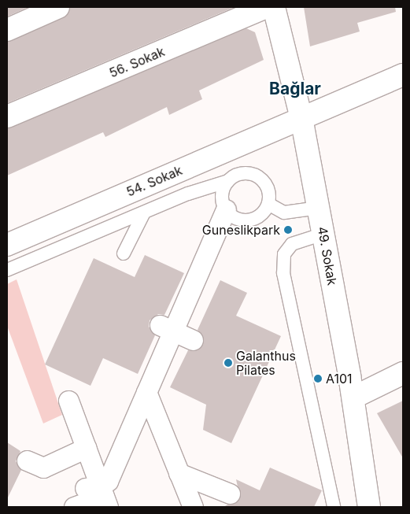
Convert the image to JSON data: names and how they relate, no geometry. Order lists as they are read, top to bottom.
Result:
{
  "streets": {
    "street": ["56. Sokak", "54. Sokak", "49. Sokak"]
  },
  "crossings": [
    ["54. Sokak", "49. Sokak"]
  ],
  "districts": ["Bağlar"],
  "places": ["Guneslikpark", "Galanthus Pilates", "A101"]
}
